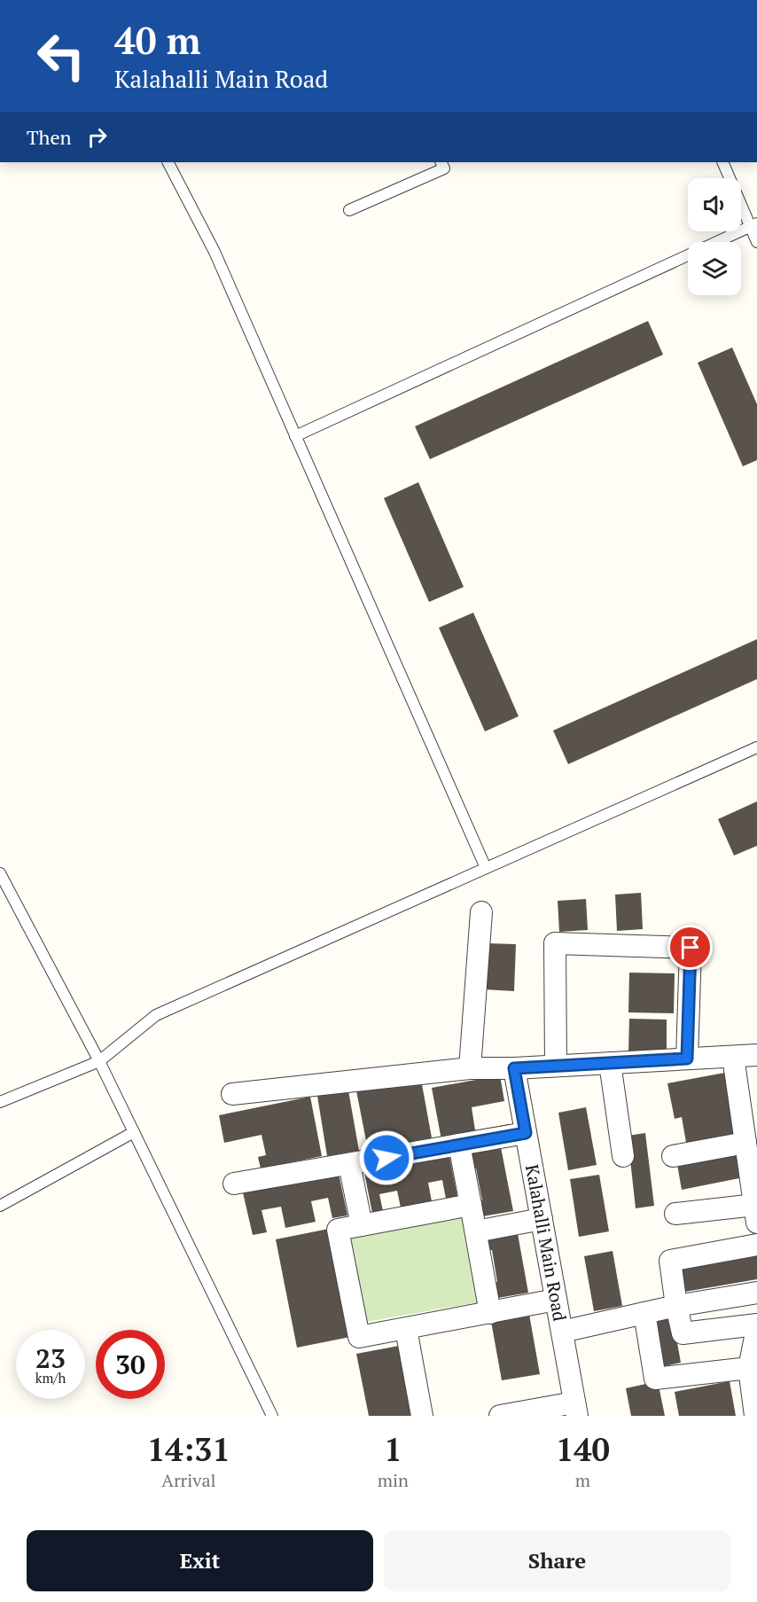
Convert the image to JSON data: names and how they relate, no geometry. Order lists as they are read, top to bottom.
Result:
{
  "streets": {
    "street": ["Kalahalli Main Road"]
  },
  "page": {
    "turn": ["40 m", "Kalahalli Main Road"],
    "then": "Then",
    "speed": "23 km/h",
    "limit": "30",
    "eta": [
      "14:31",
      "Arrival",
      "1",
      "min",
      "140",
      "m"
    ],
    "buttons": ["Exit", "Share"]
  }
}
